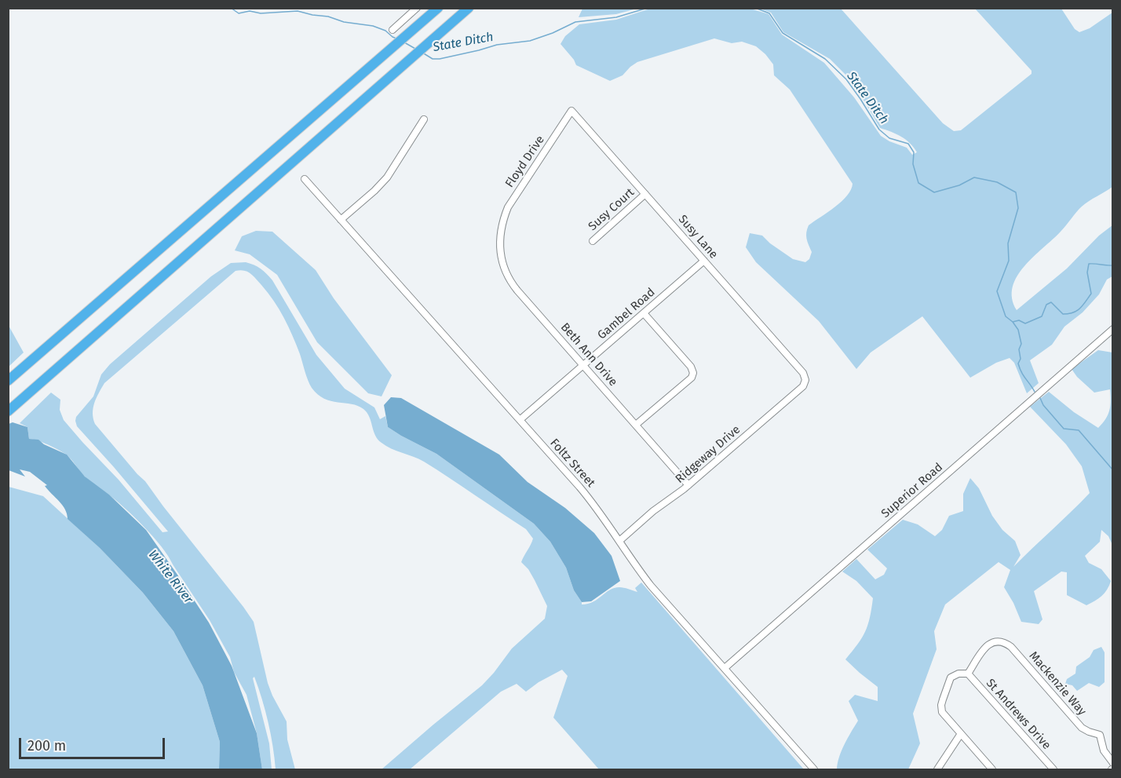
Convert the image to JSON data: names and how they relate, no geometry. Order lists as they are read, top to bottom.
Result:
{
  "streets": {
    "street": [
      "Floyd Drive",
      "Susy Court",
      "Susy Lane",
      "Gambel Road",
      "Beth Ann Drive",
      "Ridgeway Drive",
      "Foltz Street",
      "Superior Road",
      "Mackenzie Way",
      "St Andrews Drive"
    ]
  },
  "crossings": [
    ["Floyd Drive", "Susy Lane"],
    ["Floyd Drive", "Beth Ann Drive"],
    ["Susy Court", "Susy Lane"],
    ["Susy Lane", "Gambel Road"],
    ["Susy Lane", "Ridgeway Drive"],
    ["Gambel Road", "Beth Ann Drive"],
    ["Gambel Road", "Foltz Street"],
    ["Beth Ann Drive", "Ridgeway Drive"],
    ["Ridgeway Drive", "Foltz Street"],
    ["Foltz Street", "Superior Road"],
    ["Mackenzie Way", "St Andrews Drive"]
  ],
  "water": ["State Ditch", "White River"],
  "scale_bar": "200 m"
}
